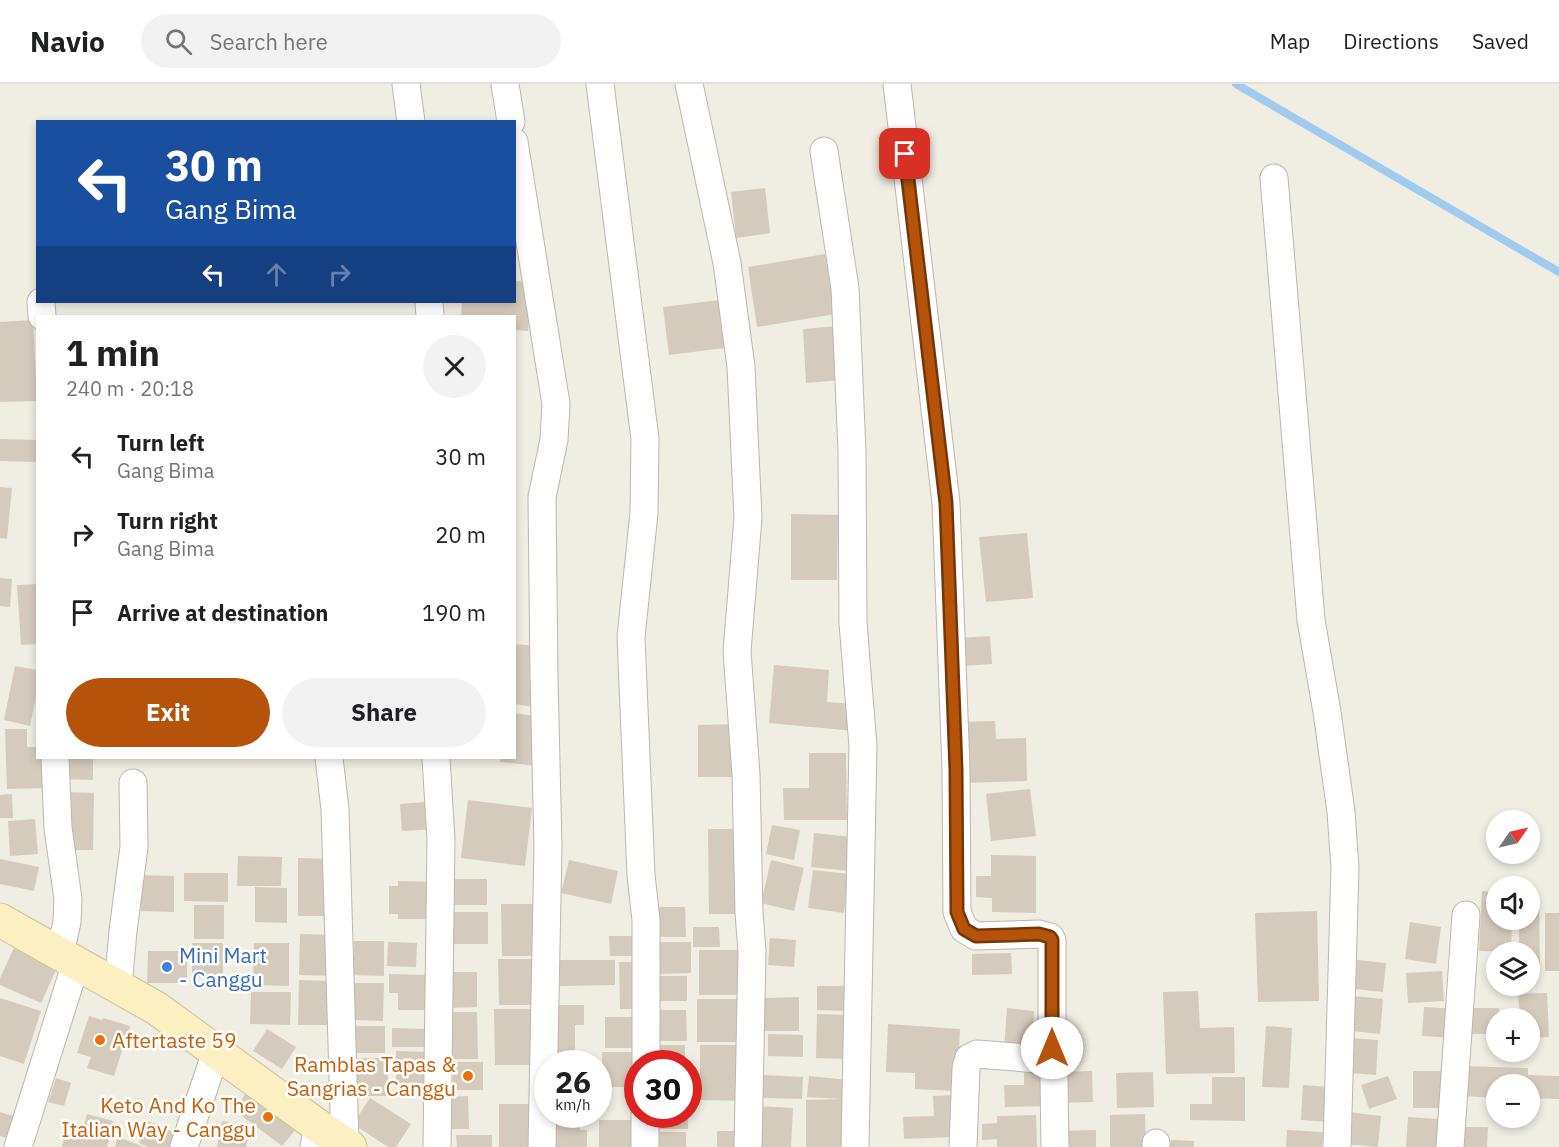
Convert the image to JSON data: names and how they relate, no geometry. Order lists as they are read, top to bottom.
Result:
{
  "places": [
    "Mini Mart - Canggu",
    "Aftertaste 59",
    "Ramblas Tapas & Sangrias - Canggu",
    "Keto And Ko The Italian Way - Canggu"
  ],
  "north": "top right",
  "page": {
    "header": "Navio",
    "search": "Search here",
    "nav": ["Map", "Directions", "Saved"],
    "turn": ["30 m", "Gang Bima"],
    "heading": ["1 min", "240 m · 20:18"],
    "list": [
      {
        "name": "Turn left",
        "note": "Gang Bima",
        "value": "30 m"
      },
      {
        "name": "Turn right",
        "note": "Gang Bima",
        "value": "20 m"
      },
      {
        "name": "Arrive at destination",
        "value": "190 m"
      }
    ],
    "buttons": ["Exit", "Share"],
    "map_buttons": ["+", "−"],
    "speed": "26 km/h",
    "limit": "30"
  }
}
